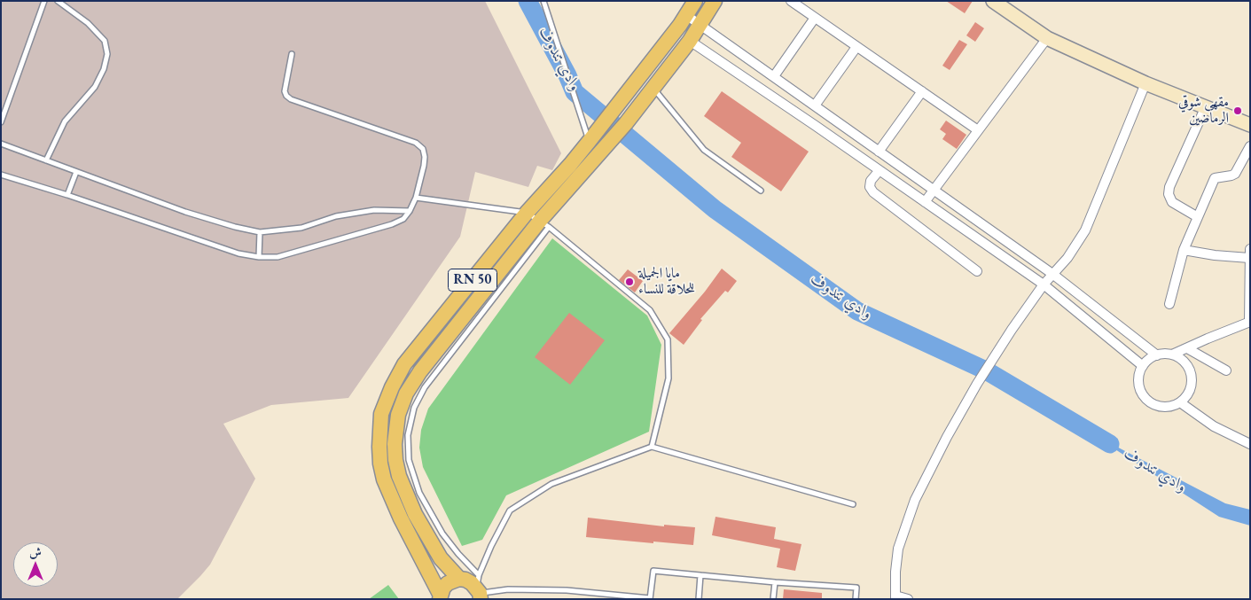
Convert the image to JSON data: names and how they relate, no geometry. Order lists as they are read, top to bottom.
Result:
{
  "streets": {
    "main road": ["RN 50"]
  },
  "water": ["وادي تندوف"],
  "places": ["مقهى شوقي الرماضين", "مايا الجميلة للحلاقة للنساء"],
  "north": "top"
}
